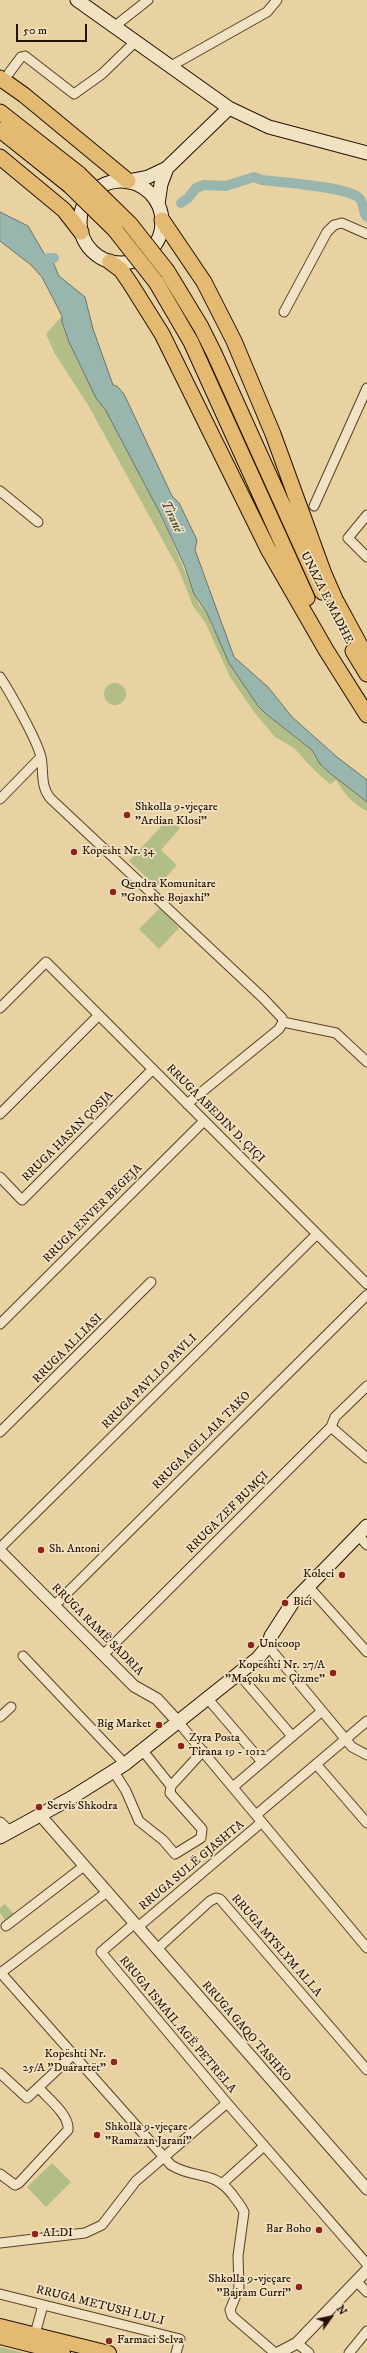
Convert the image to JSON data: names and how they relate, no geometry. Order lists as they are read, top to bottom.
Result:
{
  "streets": {
    "highway": ["UNAZA E MADHE"],
    "street": [
      "RRUGA ABEDIN D. ÇIÇI",
      "RRUGA HASAN ÇOSJA",
      "RRUGA ENVER BEGEJA",
      "RRUGA ALLIASI",
      "RRUGA PAVLLO PAVLI",
      "RRUGA AGLLAIA TAKO",
      "RRUGA ZEF BUMÇI",
      "RRUGA RAMË SADRIA",
      "RRUGA SULË GJASHTA",
      "RRUGA MYSLYM ALLA",
      "RRUGA ISMAIL AGË PETRELA",
      "RRUGA GAQO TASHKO",
      "RRUGA METUSH LULI"
    ]
  },
  "crossings": [
    ["RRUGA ABEDIN D. ÇIÇI", "RRUGA HASAN ÇOSJA"],
    ["RRUGA ABEDIN D. ÇIÇI", "RRUGA ENVER BEGEJA"],
    ["RRUGA ABEDIN D. ÇIÇI", "RRUGA PAVLLO PAVLI"],
    ["RRUGA PAVLLO PAVLI", "RRUGA RAMË SADRIA"],
    ["RRUGA AGLLAIA TAKO", "RRUGA RAMË SADRIA"],
    ["RRUGA ZEF BUMÇI", "RRUGA RAMË SADRIA"],
    ["RRUGA RAMË SADRIA", "RRUGA SULË GJASHTA"],
    ["RRUGA SULË GJASHTA", "RRUGA ISMAIL AGË PETRELA"],
    ["RRUGA SULË GJASHTA", "RRUGA GAQO TASHKO"],
    ["RRUGA MYSLYM ALLA", "RRUGA GAQO TASHKO"],
    ["RRUGA ISMAIL AGË PETRELA", "RRUGA GAQO TASHKO"]
  ],
  "water": ["Tiranë"],
  "places": [
    "Shkolla 9-vjeçare \"Ardian Klosi\"",
    "Kopësht Nr. 34",
    "Qendra Komunitare \"Gonxhe Bojaxhi\"",
    "Sh. Antoni",
    "Koleci",
    "Bici",
    "Unicoop",
    "Kopështi Nr. 27/A \"Maçoku me Çizme\"",
    "Big Market",
    "Zyra Posta Tirana 19 - 1012",
    "Servis Shkodra",
    "Kopështi Nr. 25/A \"Duarartët\"",
    "Shkolla 9-vjeçare \"Ramazan Jarani\"",
    "Bar Boho",
    "ALDI",
    "Shkolla 9-vjeçare \"Bajram Curri\"",
    "Farmaci Selva"
  ],
  "scale_bar": "50 m",
  "north": "top right"
}
